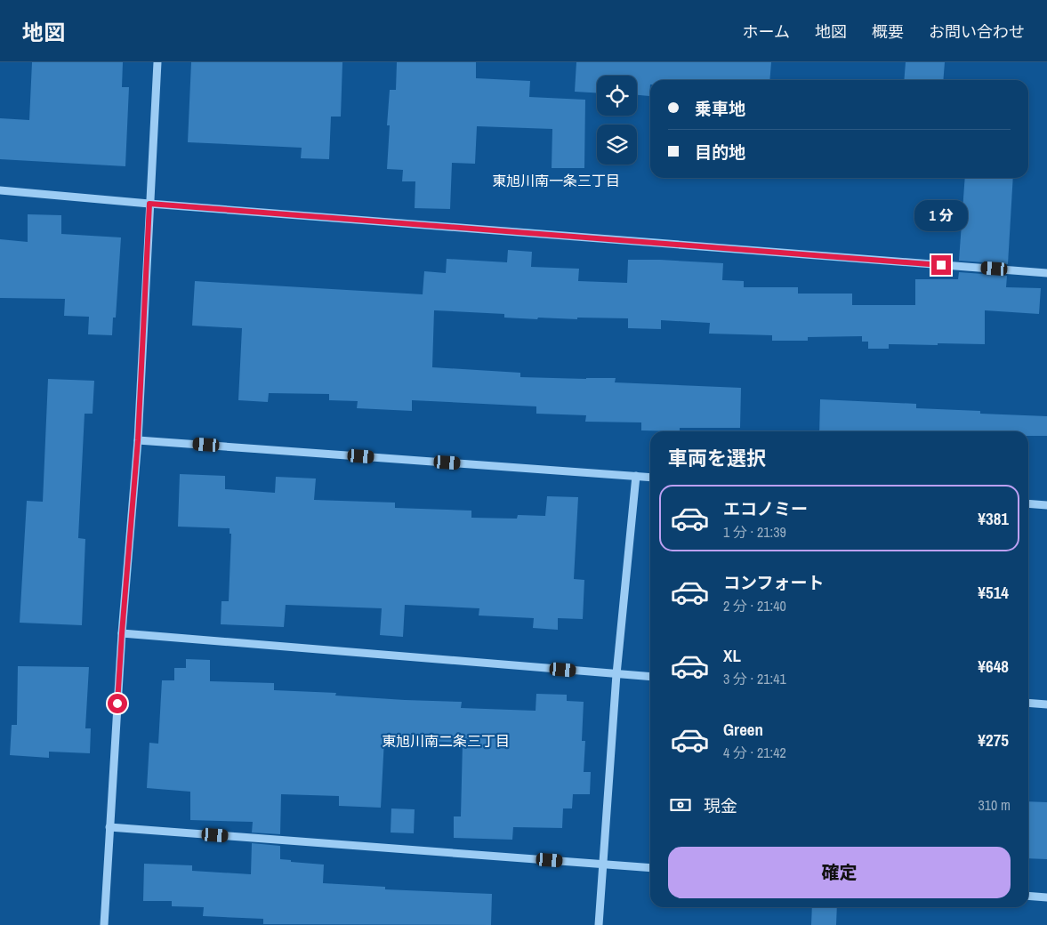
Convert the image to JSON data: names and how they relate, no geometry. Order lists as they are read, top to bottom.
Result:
{
  "districts": ["東旭川南一条三丁目", "東旭川南二条三丁目"],
  "page": {
    "header": "地図",
    "nav": [
      "ホーム",
      "地図",
      "概要",
      "お問い合わせ"
    ],
    "banner": ["乗車地", "目的地"],
    "bubble": "1 分",
    "heading": "車両を選択",
    "list": [
      {
        "name": "エコノミー",
        "note": "1 分 · 21:39",
        "value": "¥381"
      },
      {
        "name": "コンフォート",
        "note": "2 分 · 21:40",
        "value": "¥514"
      },
      {
        "name": "XL",
        "note": "3 分 · 21:41",
        "value": "¥648"
      },
      {
        "name": "Green",
        "note": "4 分 · 21:42",
        "value": "¥275"
      }
    ],
    "pay": ["現金", "310 m"],
    "buttons": "確定"
  }
}
